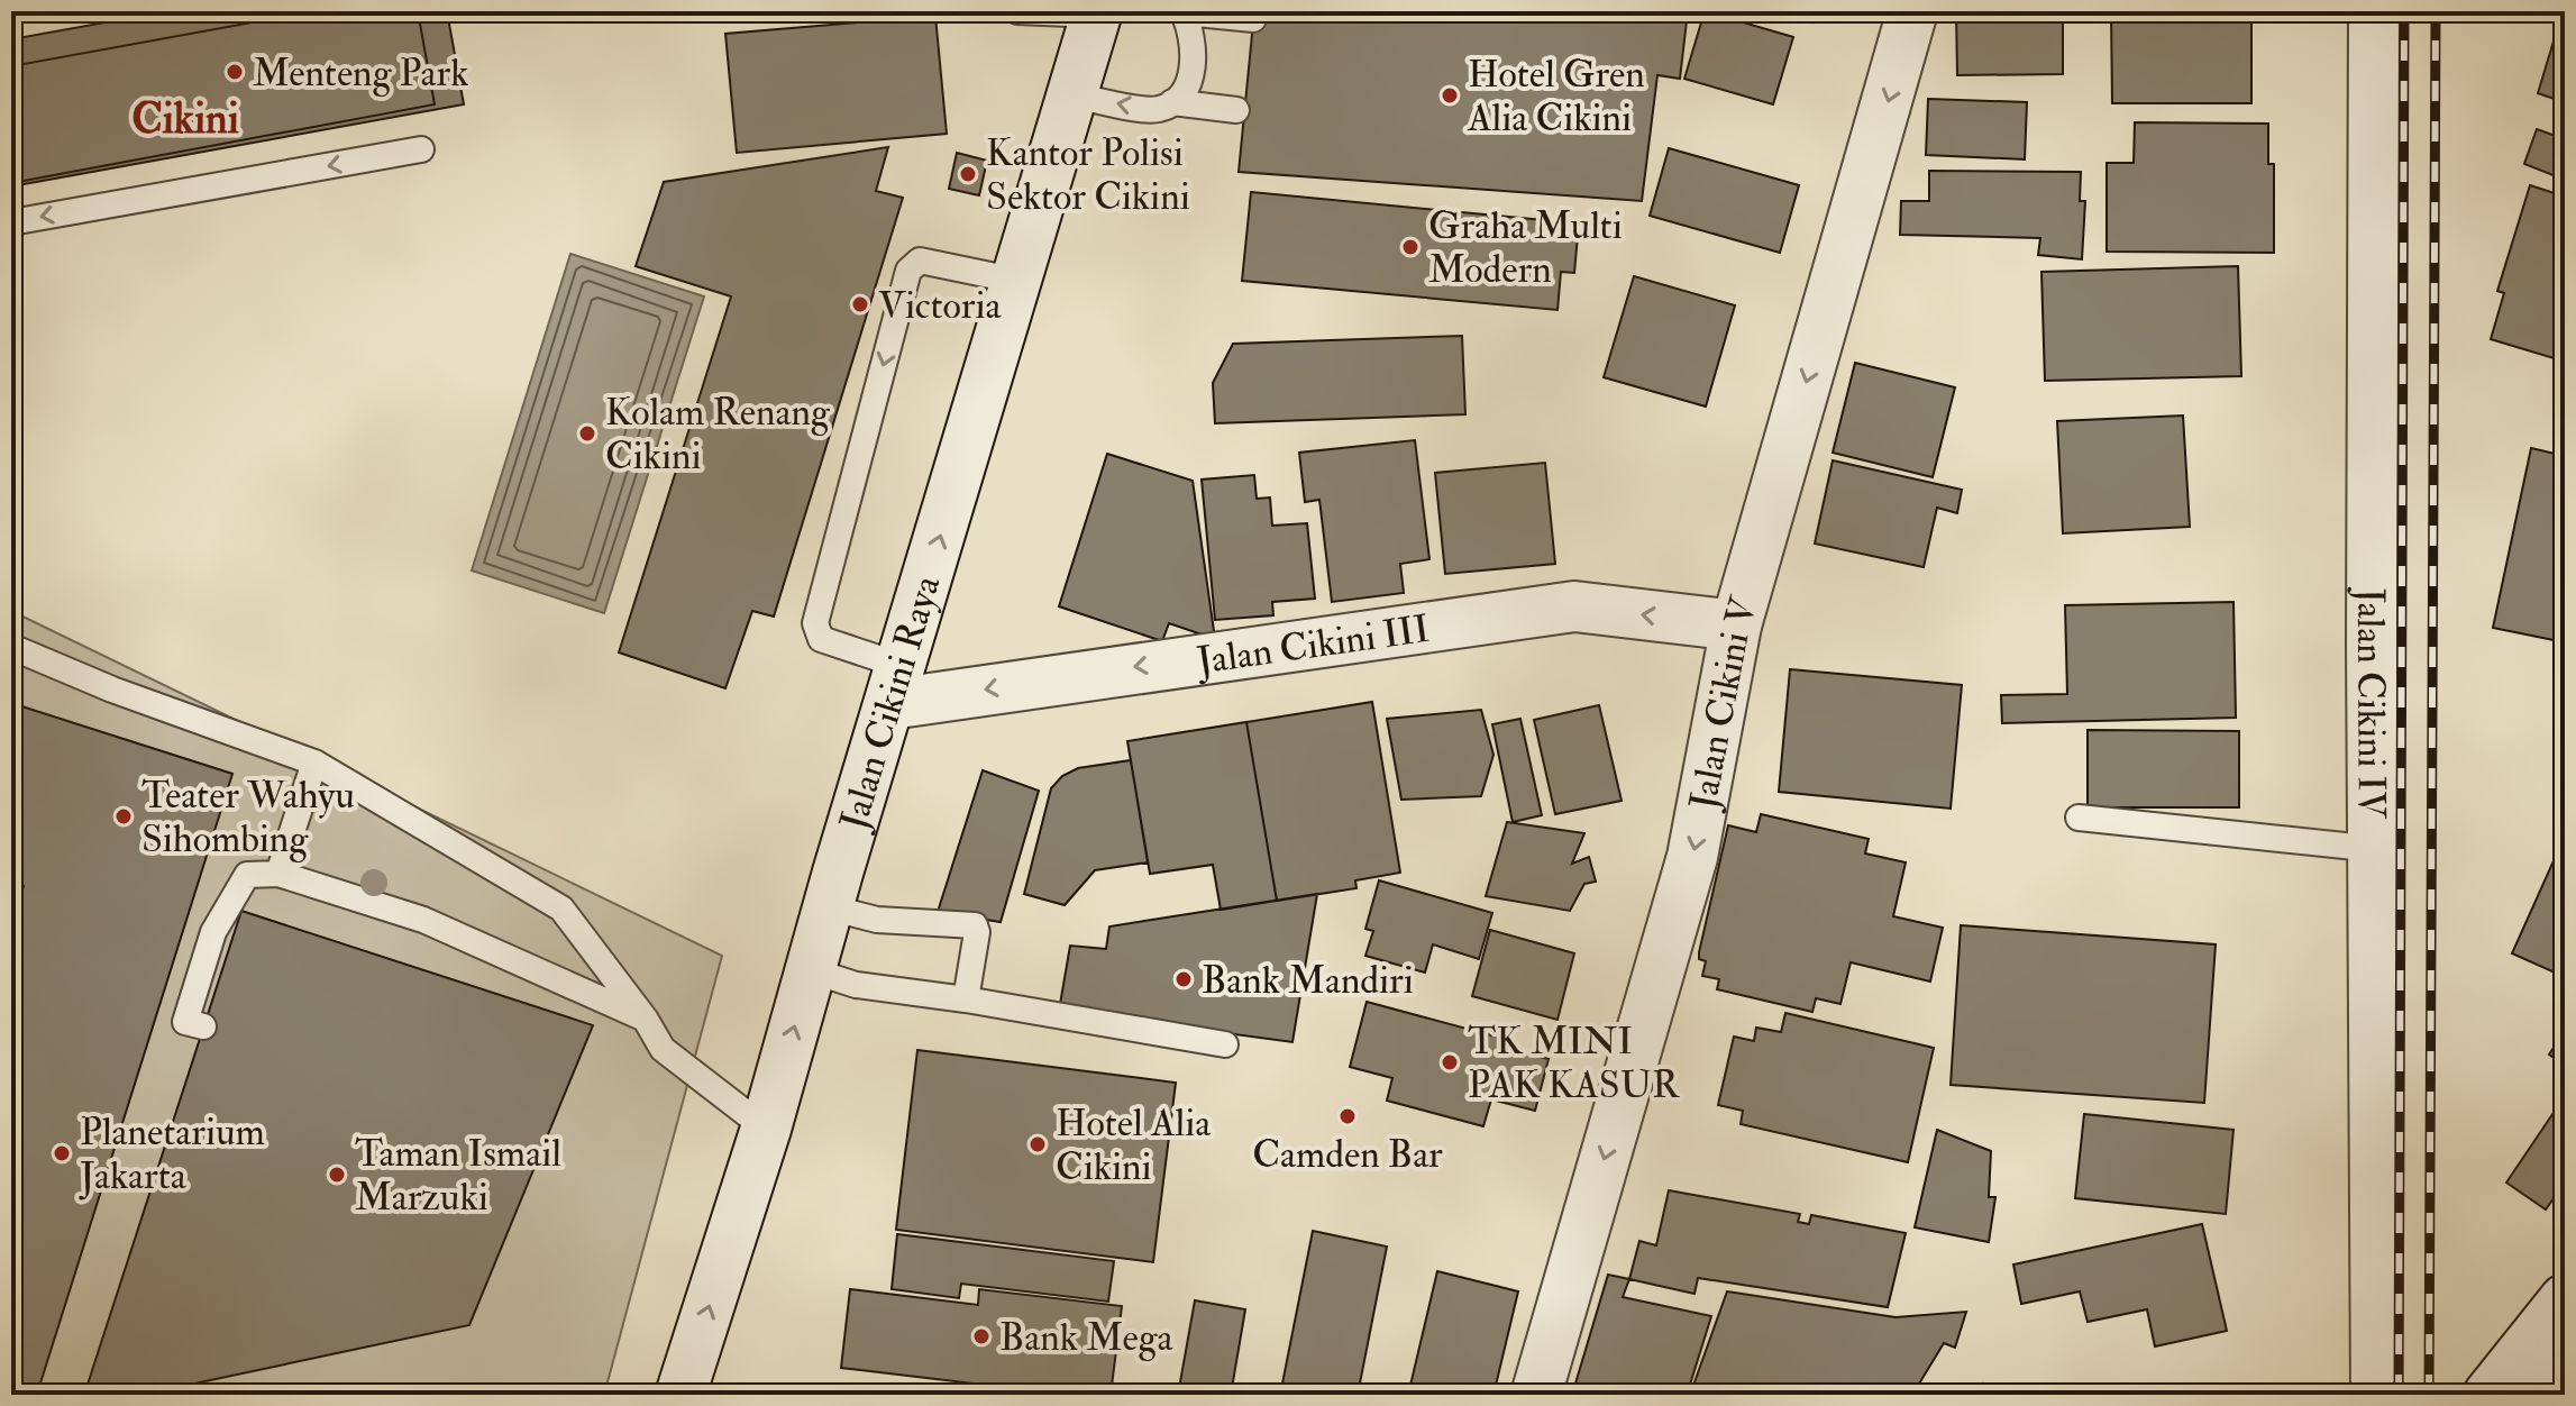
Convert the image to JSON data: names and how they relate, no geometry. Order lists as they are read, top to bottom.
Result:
{
  "streets": {
    "street": [
      "Jalan Cikini III",
      "Jalan Cikini Raya",
      "Jalan Cikini V",
      "Jalan Cikini IV"
    ]
  },
  "crossings": [
    ["Jalan Cikini III", "Jalan Cikini Raya"],
    ["Jalan Cikini III", "Jalan Cikini V"]
  ],
  "one_way": ["Jalan Cikini III", "Jalan Cikini Raya", "Jalan Cikini V"],
  "districts": ["Cikini"],
  "places": [
    "Menteng Park",
    "Hotel Gren Alia Cikini",
    "Kantor Polisi Sektor Cikini",
    "Graha Multi Modern",
    "Victoria",
    "Kolam Renang Cikini",
    "Teater Wahyu Sihombing",
    "Bank Mandiri",
    "TK MINI PAK KASUR",
    "Camden Bar",
    "Hotel Alia Cikini",
    "Planetarium Jakarta",
    "Taman Ismail Marzuki",
    "Bank Mega"
  ]
}
